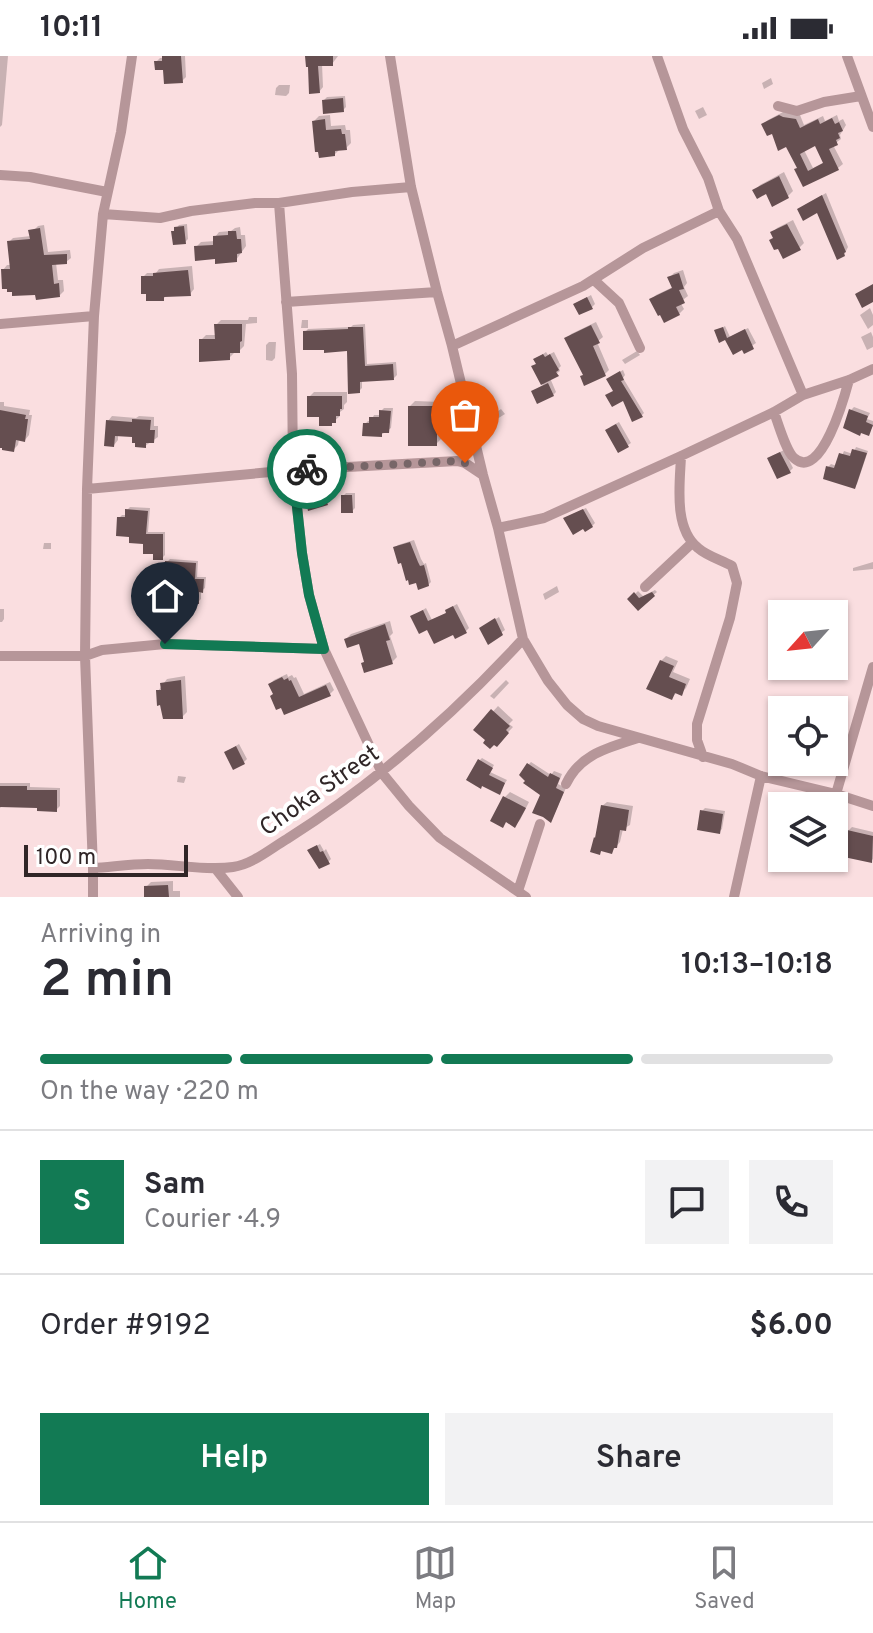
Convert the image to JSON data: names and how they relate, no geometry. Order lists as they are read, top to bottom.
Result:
{
  "streets": {
    "street": ["Choka Street"]
  },
  "scale_bar": "100 m",
  "north": "bottom left",
  "page": {
    "status": "10:11",
    "scale": "100 m",
    "heading": ["2 min", "Arriving in", "10:13–10:18"],
    "panel": [
      "Sam",
      "Courier · 4.9",
      "Order #9192",
      "$6.00"
    ],
    "bar": "On the way · 220 m",
    "round": "S",
    "buttons": ["Help", "Share"],
    "tabs": ["Home", "Map", "Saved"]
  }
}
